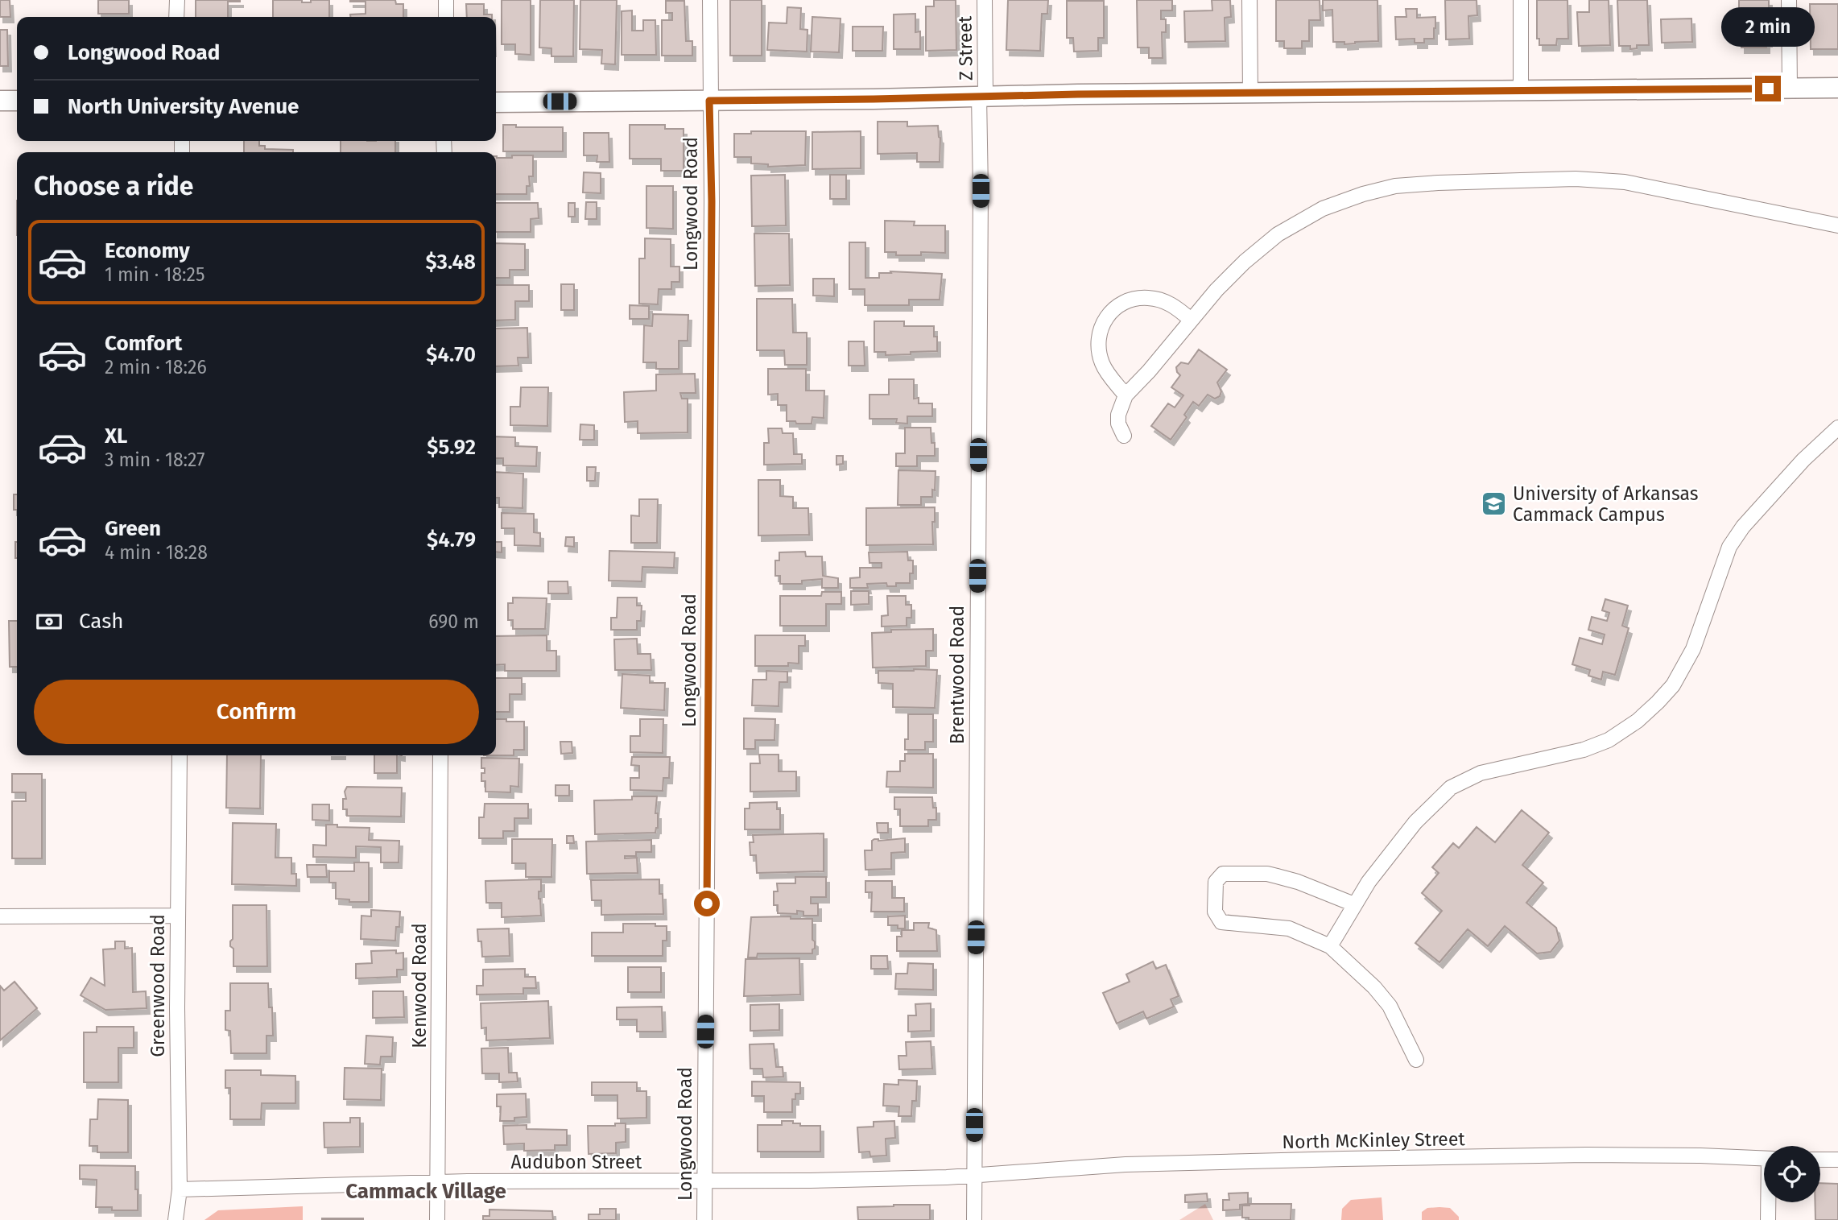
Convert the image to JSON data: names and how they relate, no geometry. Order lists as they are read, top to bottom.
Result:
{
  "streets": {
    "street": [
      "Z Street",
      "Longwood Road",
      "Brentwood Road",
      "Greenwood Road",
      "Kenwood Road",
      "North McKinley Street",
      "Audubon Street"
    ]
  },
  "crossings": [
    ["Z Street", "Brentwood Road"],
    ["Longwood Road", "Audubon Street"],
    ["Brentwood Road", "North McKinley Street"],
    ["Brentwood Road", "Audubon Street"],
    ["Greenwood Road", "Audubon Street"],
    ["Kenwood Road", "Audubon Street"],
    ["North McKinley Street", "Audubon Street"]
  ],
  "districts": ["Cammack Village"],
  "places": {
    "school or university": ["University of Arkansas Cammack Campus"]
  },
  "page": {
    "bubble": "2 min",
    "banner": ["Longwood Road", "North University Avenue"],
    "heading": "Choose a ride",
    "list": [
      {
        "name": "Economy",
        "note": "1 min · 18:25",
        "value": "$3.48"
      },
      {
        "name": "Comfort",
        "note": "2 min · 18:26",
        "value": "$4.70"
      },
      {
        "name": "XL",
        "note": "3 min · 18:27",
        "value": "$5.92"
      },
      {
        "name": "Green",
        "note": "4 min · 18:28",
        "value": "$4.79"
      }
    ],
    "pay": ["Cash", "690 m"],
    "buttons": "Confirm"
  }
}
